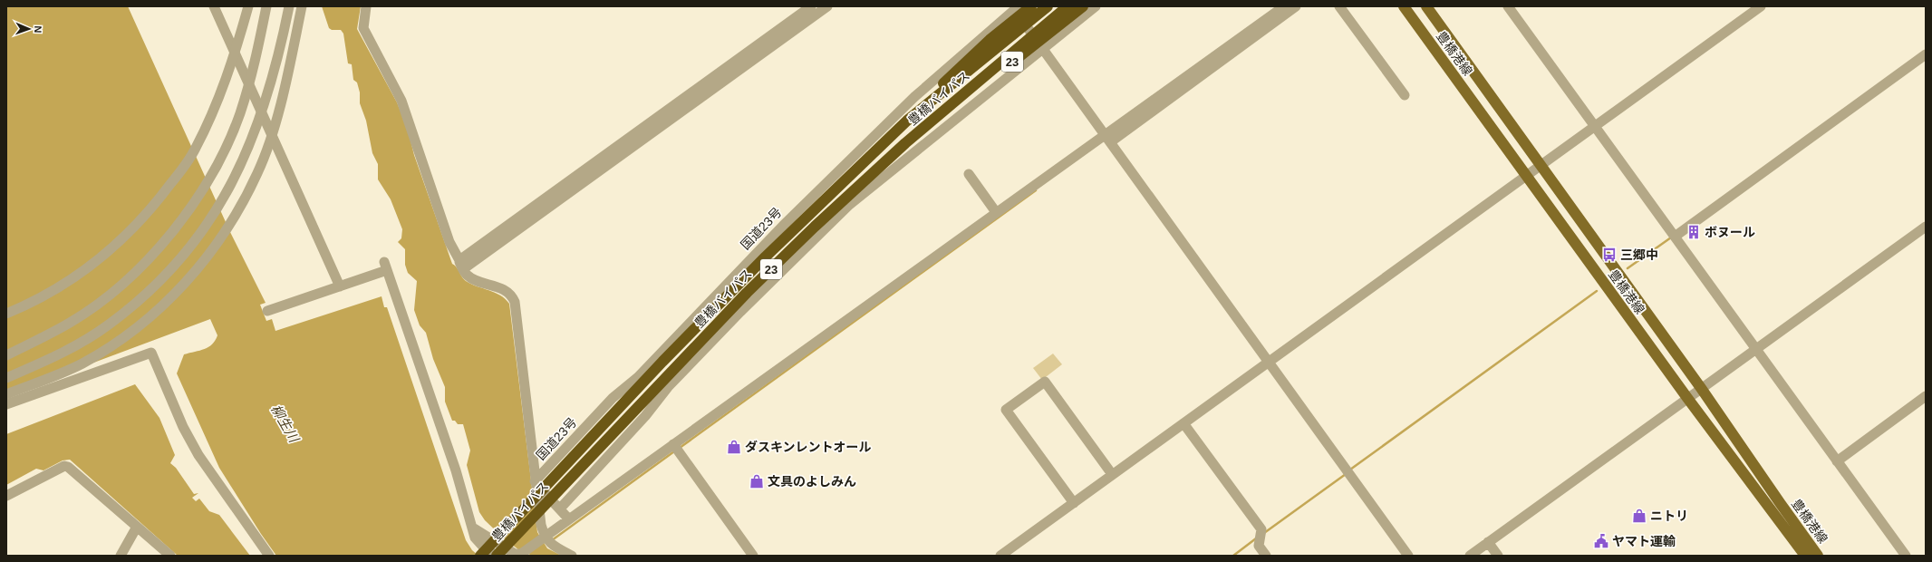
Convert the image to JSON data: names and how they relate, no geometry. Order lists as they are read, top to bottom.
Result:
{
  "streets": {
    "highway": ["23", "豊橋バイパス"],
    "main road": ["豊橋港線"],
    "street": ["国道23号"]
  },
  "crossings": [
    ["23", "豊橋バイパス"]
  ],
  "water": ["柳生川"],
  "places": {
    "building": ["ボヌール"],
    "bus stop": ["三郷中"],
    "shop": ["ダスキンレントオール", "文具のよしみん", "ニトリ"],
    "public building": ["ヤマト運輸"]
  },
  "north": "right"
}
